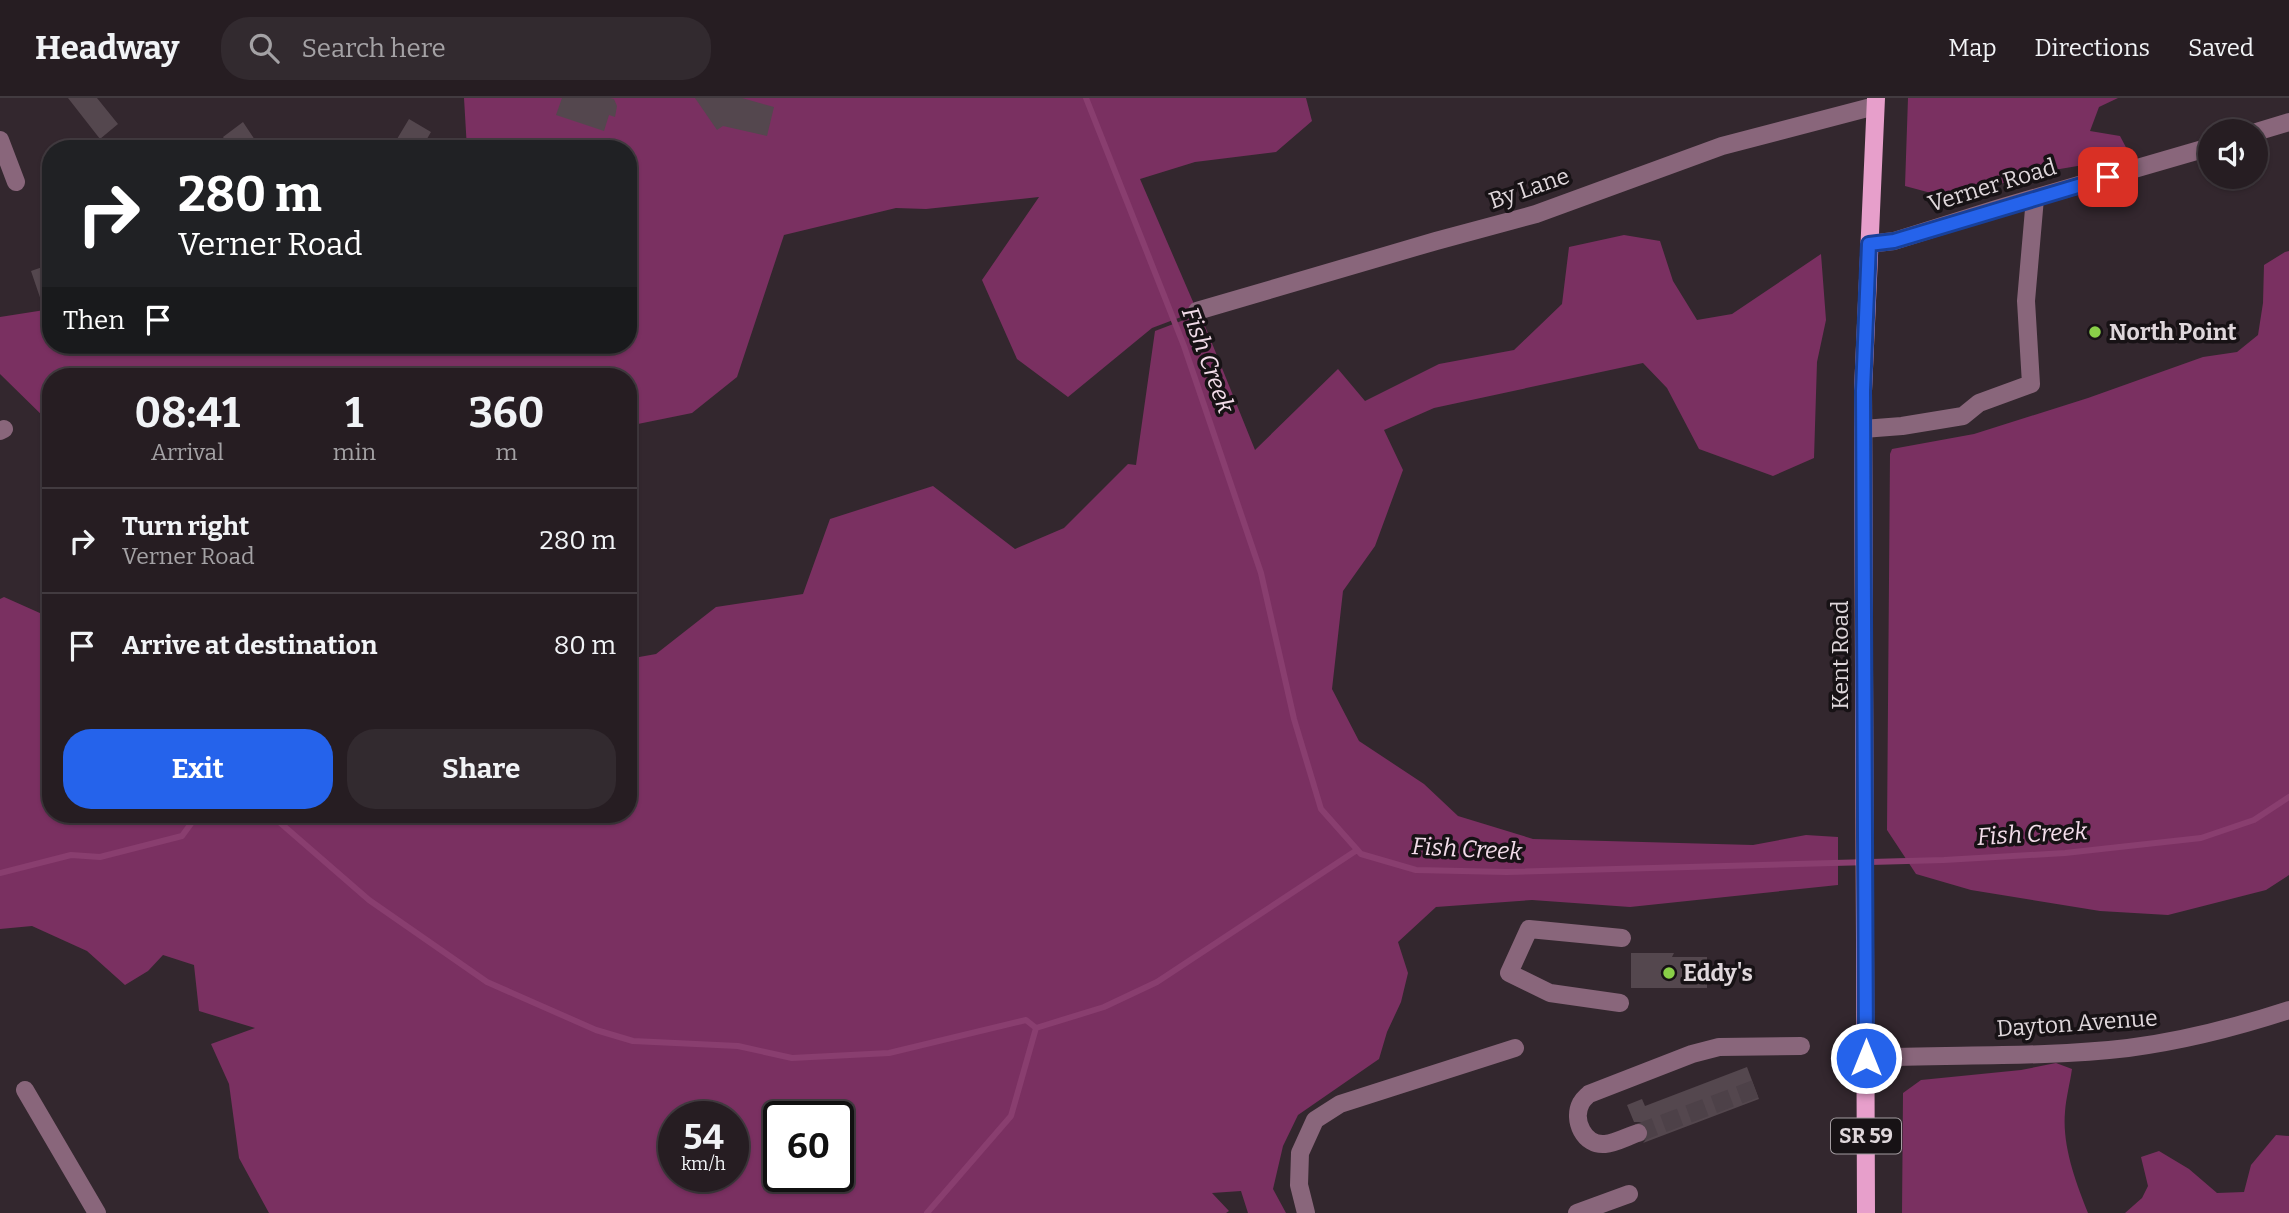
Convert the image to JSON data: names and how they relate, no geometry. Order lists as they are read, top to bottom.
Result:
{
  "streets": {
    "main road": ["Kent Road", "SR 59"],
    "street": ["Verner Road", "By Lane", "Dayton Avenue"]
  },
  "crossings": [
    ["Verner Road", "Kent Road"],
    ["By Lane", "Kent Road"],
    ["Kent Road", "Dayton Avenue"]
  ],
  "water": ["Fish Creek"],
  "places": ["North Point", "Eddy's"],
  "page": {
    "header": "Headway",
    "search": "Search here",
    "nav": ["Map", "Directions", "Saved"],
    "turn": ["280 m", "Verner Road"],
    "then": "Then",
    "eta": [
      "08:41",
      "Arrival",
      "1",
      "min",
      "360",
      "m"
    ],
    "list": [
      {
        "name": "Turn right",
        "note": "Verner Road",
        "value": "280 m"
      },
      {
        "name": "Arrive at destination",
        "value": "80 m"
      }
    ],
    "buttons": ["Exit", "Share"],
    "speed": "54 km/h",
    "limit": "60"
  }
}
